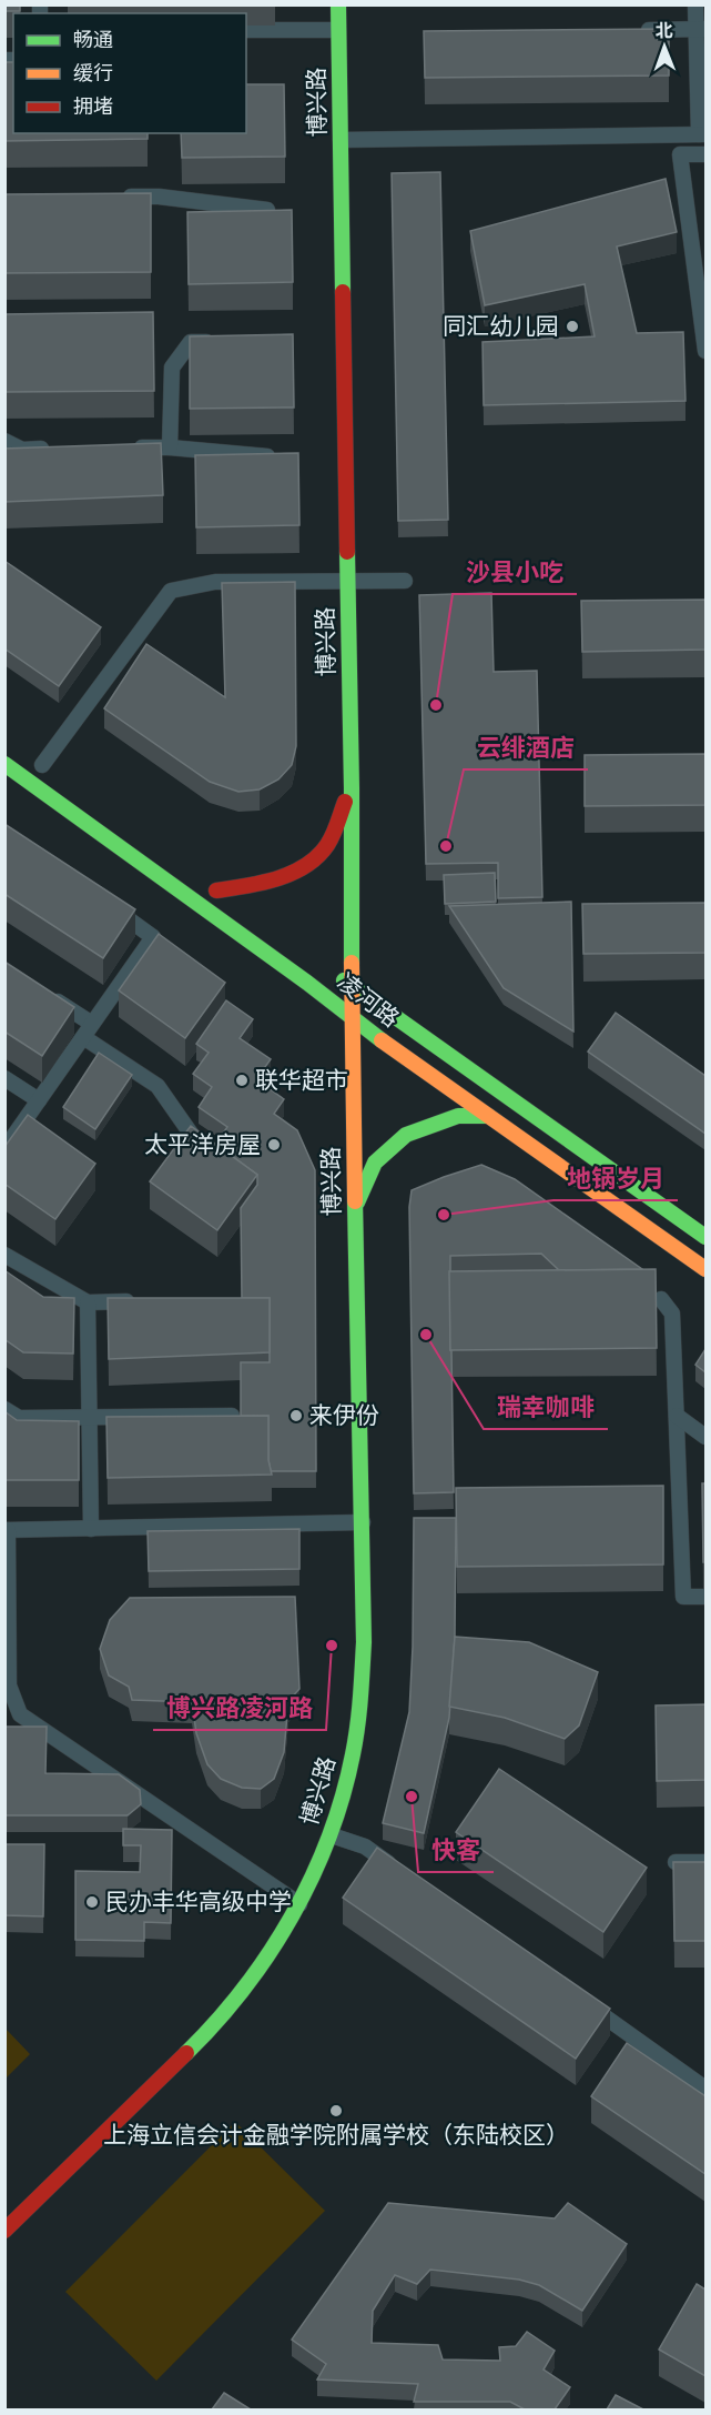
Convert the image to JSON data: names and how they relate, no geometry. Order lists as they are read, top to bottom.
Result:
{
  "streets": {
    "street": ["博兴路", "凌河路"]
  },
  "crossings": [
    ["博兴路", "凌河路"]
  ],
  "places": [
    "同汇幼儿园",
    "沙县小吃",
    "云绯酒店",
    "联华超市",
    "太平洋房屋",
    "地锅岁月",
    "瑞幸咖啡",
    "来伊份",
    "博兴路凌河路",
    "快客",
    "民办丰华高级中学",
    "上海立信会计金融学院附属学校（东陆校区）"
  ],
  "legend": ["畅通", "缓行", "拥堵"],
  "north": "top"
}
